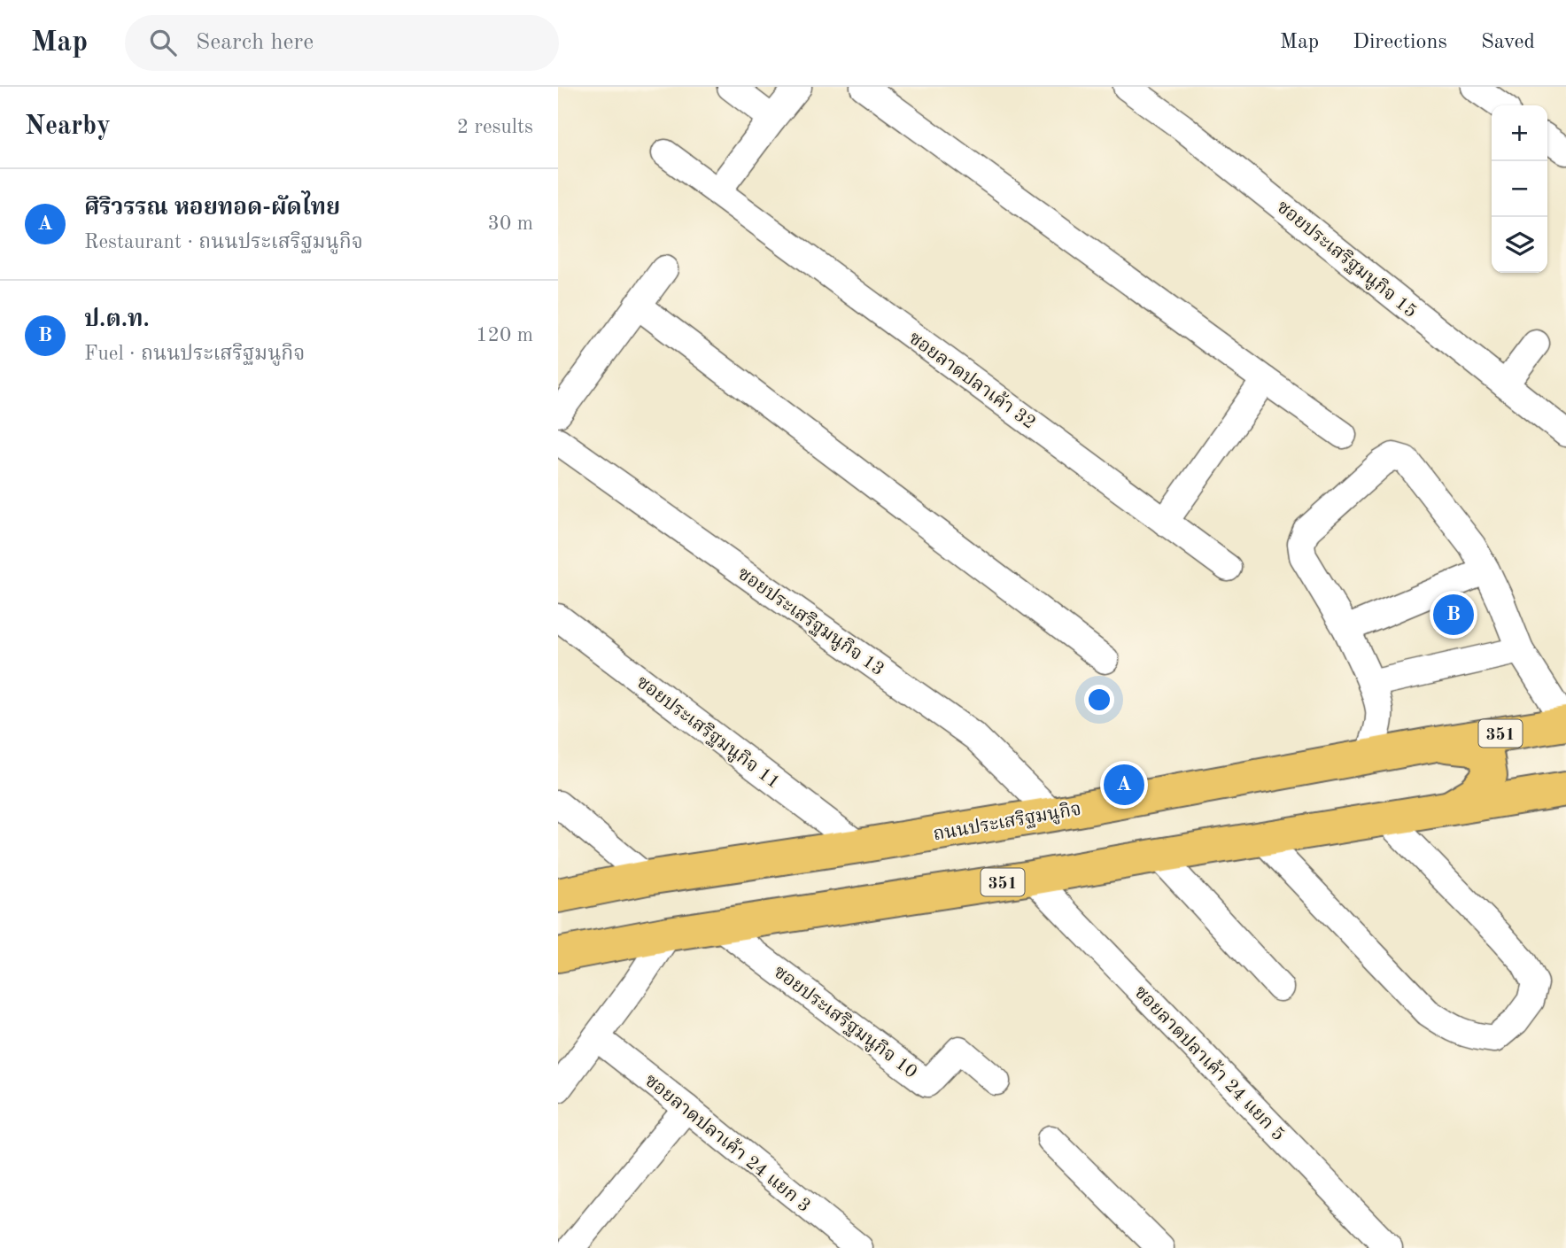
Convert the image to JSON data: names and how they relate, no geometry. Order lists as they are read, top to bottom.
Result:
{
  "streets": {
    "main road": ["351", "ถนนประเสริฐมนูกิจ"],
    "street": [
      "ซอยประเสริฐมนูกิจ 15",
      "ซอยลาดปลาเค้า 32",
      "ซอยประเสริฐมนูกิจ 13",
      "ซอยประเสริฐมนูกิจ 11",
      "ซอยประเสริฐมนูกิจ 10",
      "ซอยลาดปลาเค้า 24 แยก 5",
      "ซอยลาดปลาเค้า 24 แยก 3"
    ]
  },
  "crossings": [
    ["ซอยประเสริฐมนูกิจ 13", "ถนนประเสริฐมนูกิจ"],
    ["ซอยประเสริฐมนูกิจ 11", "ถนนประเสริฐมนูกิจ"],
    ["351", "ซอยประเสริฐมนูกิจ 10"],
    ["351", "ซอยลาดปลาเค้า 24 แยก 5"]
  ],
  "page": {
    "header": "Map",
    "search": "Search here",
    "nav": ["Map", "Directions", "Saved"],
    "heading": ["Nearby", "2 results"],
    "map_buttons": ["+", "−"],
    "list": [
      {
        "mark": "A",
        "name": "ศิริวรรณ หอยทอด-ผัดไทย",
        "note": "Restaurant · ถนนประเสริฐมนูกิจ",
        "value": "30 m"
      },
      {
        "mark": "B",
        "name": "ป.ต.ท.",
        "note": "Fuel · ถนนประเสริฐมนูกิจ",
        "value": "120 m"
      }
    ],
    "pins": ["B", "A"]
  }
}
